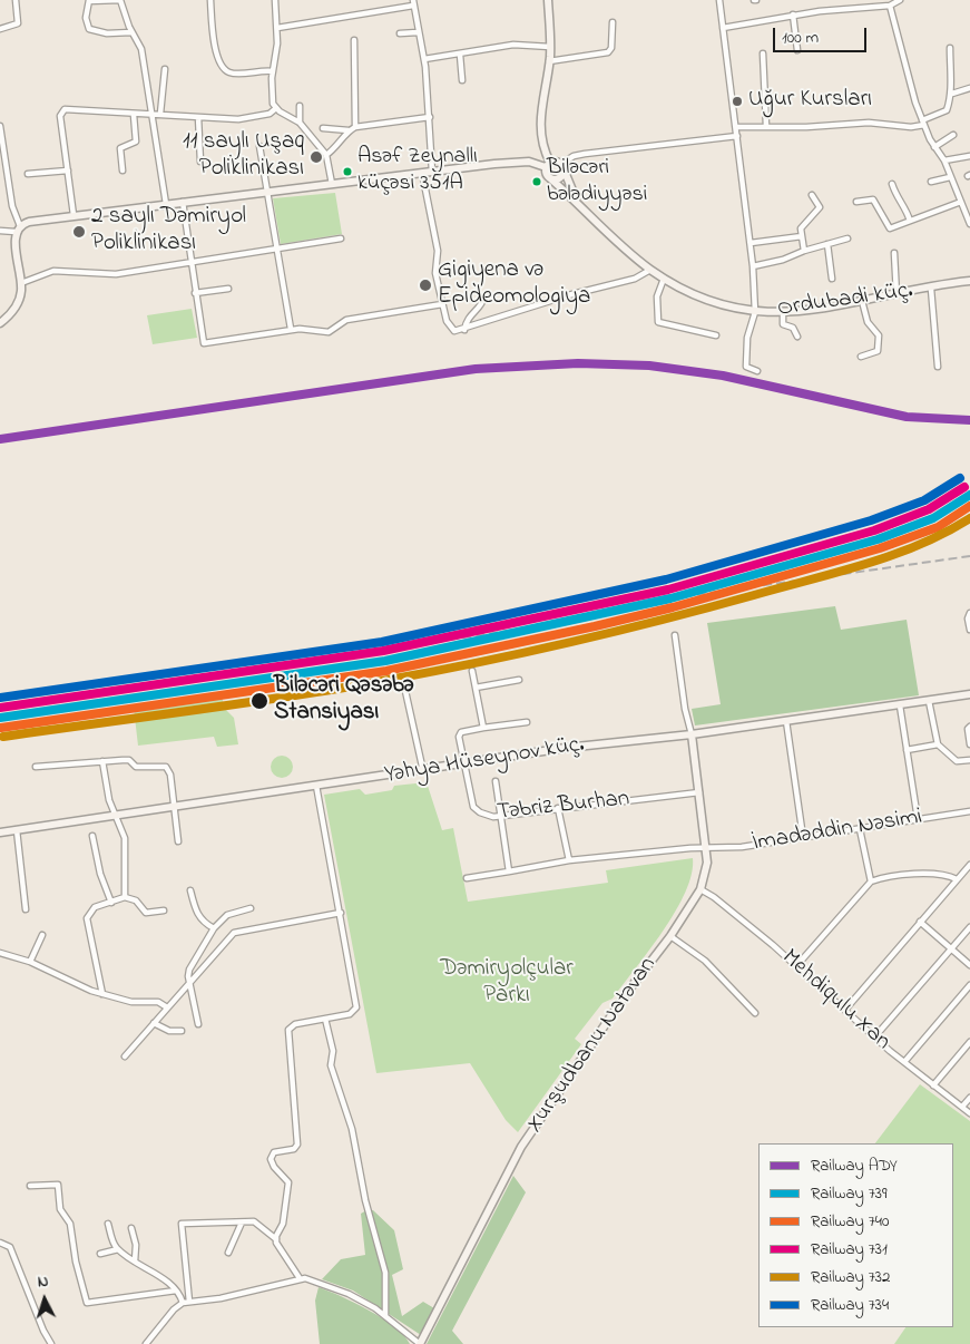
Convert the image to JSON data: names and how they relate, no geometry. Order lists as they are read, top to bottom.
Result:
{
  "streets": {
    "main road": ["Ordubadi küç.", "Yəhya Hüseynov küç.", "Xurşudbanu Natəvan"],
    "street": ["Təbriz Burhan", "İmadəddin Nəsimi", "Mehdiqulu Xan"]
  },
  "crossings": [
    ["Yəhya Hüseynov küç.", "Təbriz Burhan"],
    ["Yəhya Hüseynov küç.", "Xurşudbanu Natəvan"],
    ["Təbriz Burhan", "Xurşudbanu Natəvan"],
    ["İmadəddin Nəsimi", "Xurşudbanu Natəvan"],
    ["Mehdiqulu Xan", "Xurşudbanu Natəvan"]
  ],
  "parks": ["Dəmiryolçular Parkı"],
  "places": [
    "Uğur Kursları",
    "11 saylı Uşaq Poliklinikası",
    "Asəf Zeynallı küçəsi 351A",
    "Biləcəri bələdiyyəsi",
    "2 saylı Dəmiryol Poliklinikası",
    "Gigiyena və Epideomologiya",
    "Biləcəri Qəsəbə Stansiyası"
  ],
  "lines": [
    "rail line ADY",
    "rail line 734",
    "rail line 731",
    "rail line 739",
    "rail line 740",
    "rail line 732"
  ],
  "legend": [
    "Railway ADY",
    "Railway 739",
    "Railway 740",
    "Railway 731",
    "Railway 732",
    "Railway 734"
  ],
  "scale_bar": "100 m",
  "north": "top"
}
